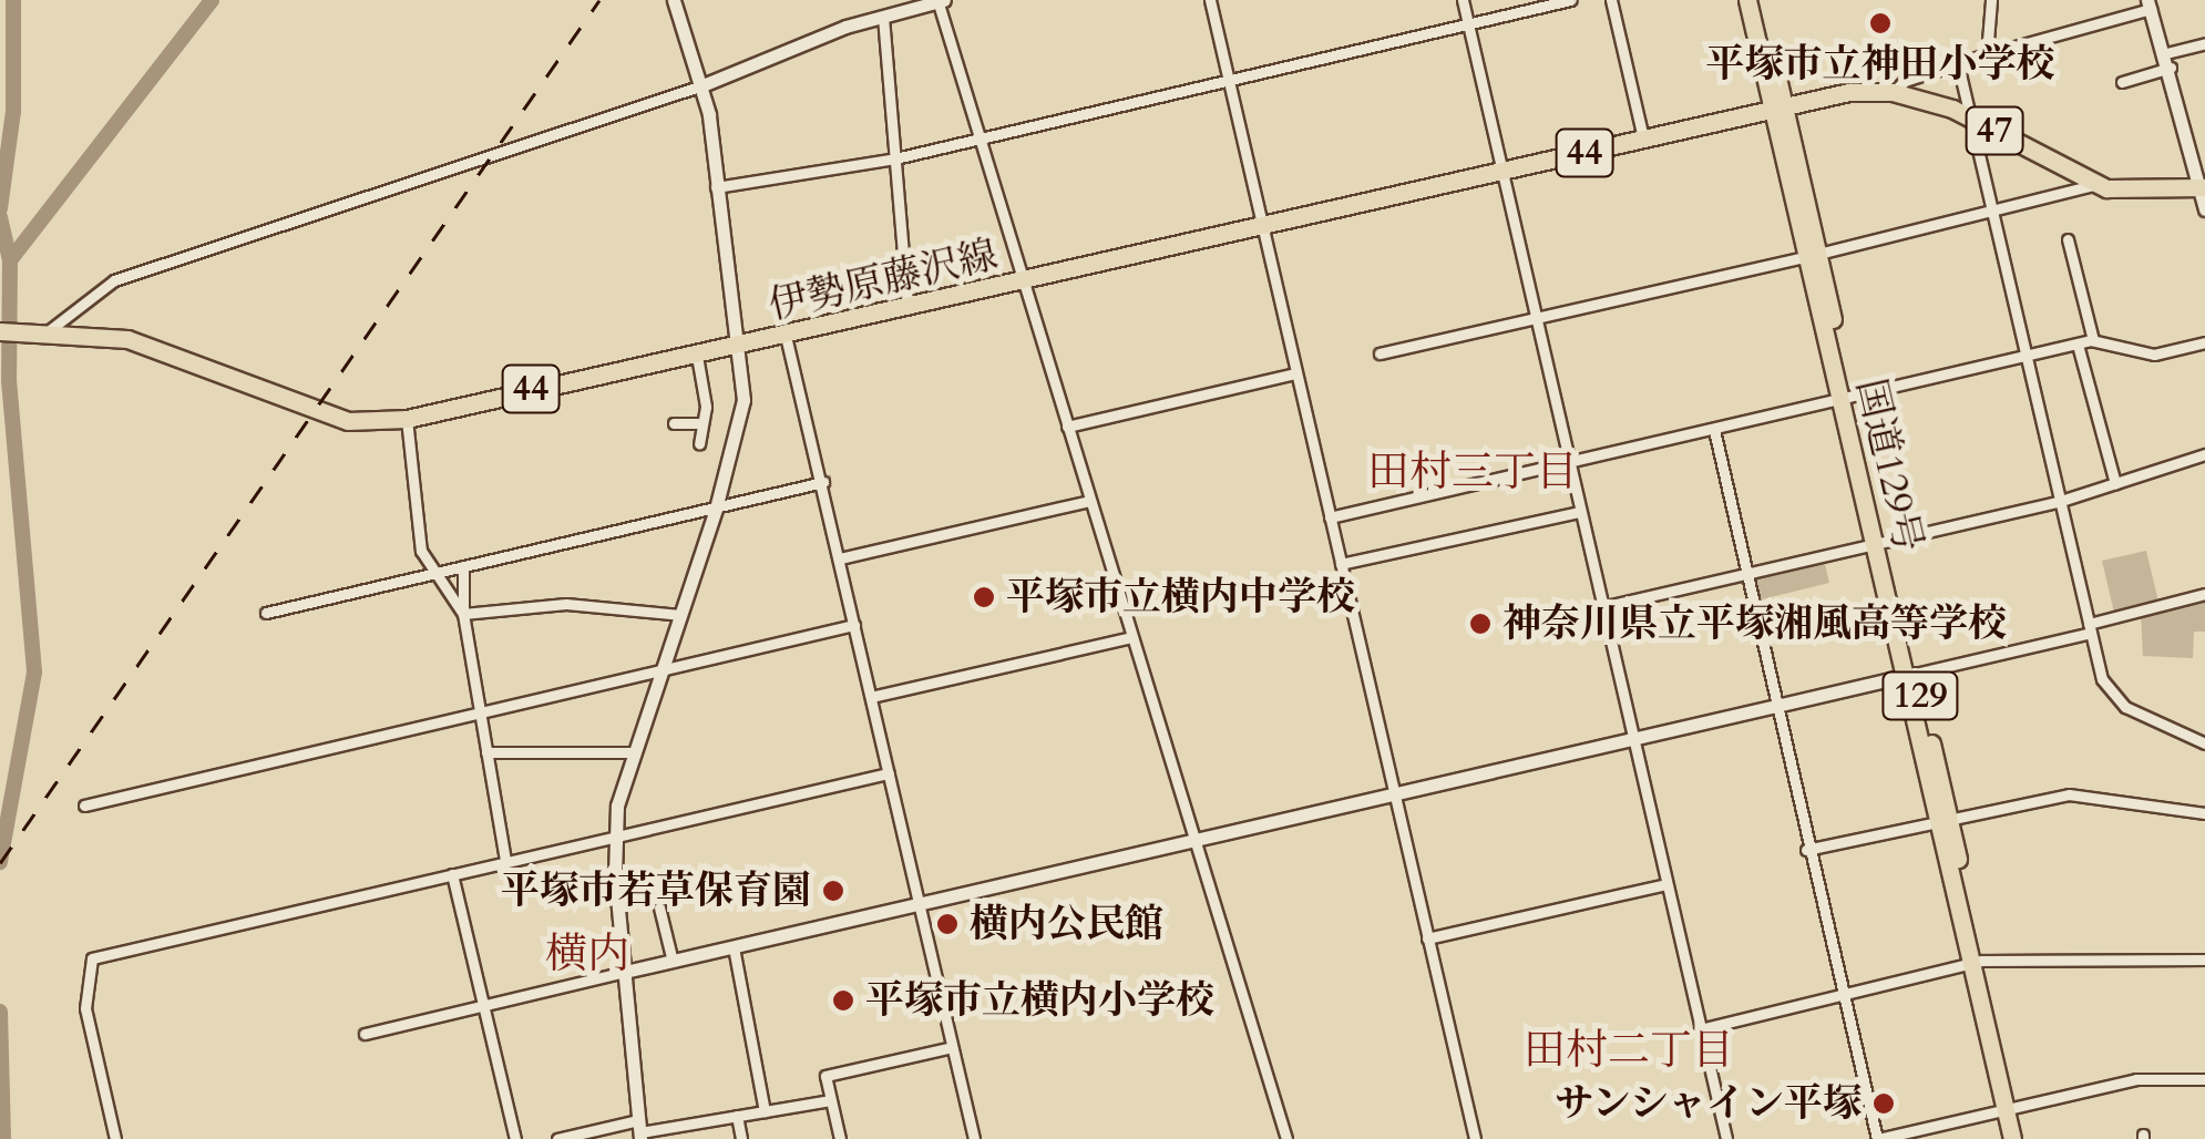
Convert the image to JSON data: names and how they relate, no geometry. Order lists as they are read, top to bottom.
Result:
{
  "streets": {
    "main road": [
      "47",
      "44",
      "伊勢原藤沢線",
      "国道129号",
      "129"
    ]
  },
  "crossings": [
    ["47", "伊勢原藤沢線"],
    ["47", "国道129号"],
    ["伊勢原藤沢線", "国道129号"]
  ],
  "districts": ["田村三丁目", "横内", "田村二丁目"],
  "places": [
    "平塚市立神田小学校",
    "平塚市立横内中学校",
    "神奈川県立平塚湘風高等学校",
    "平塚市若草保育園",
    "横内公民館",
    "平塚市立横内小学校",
    "サンシャイン平塚"
  ]
}
